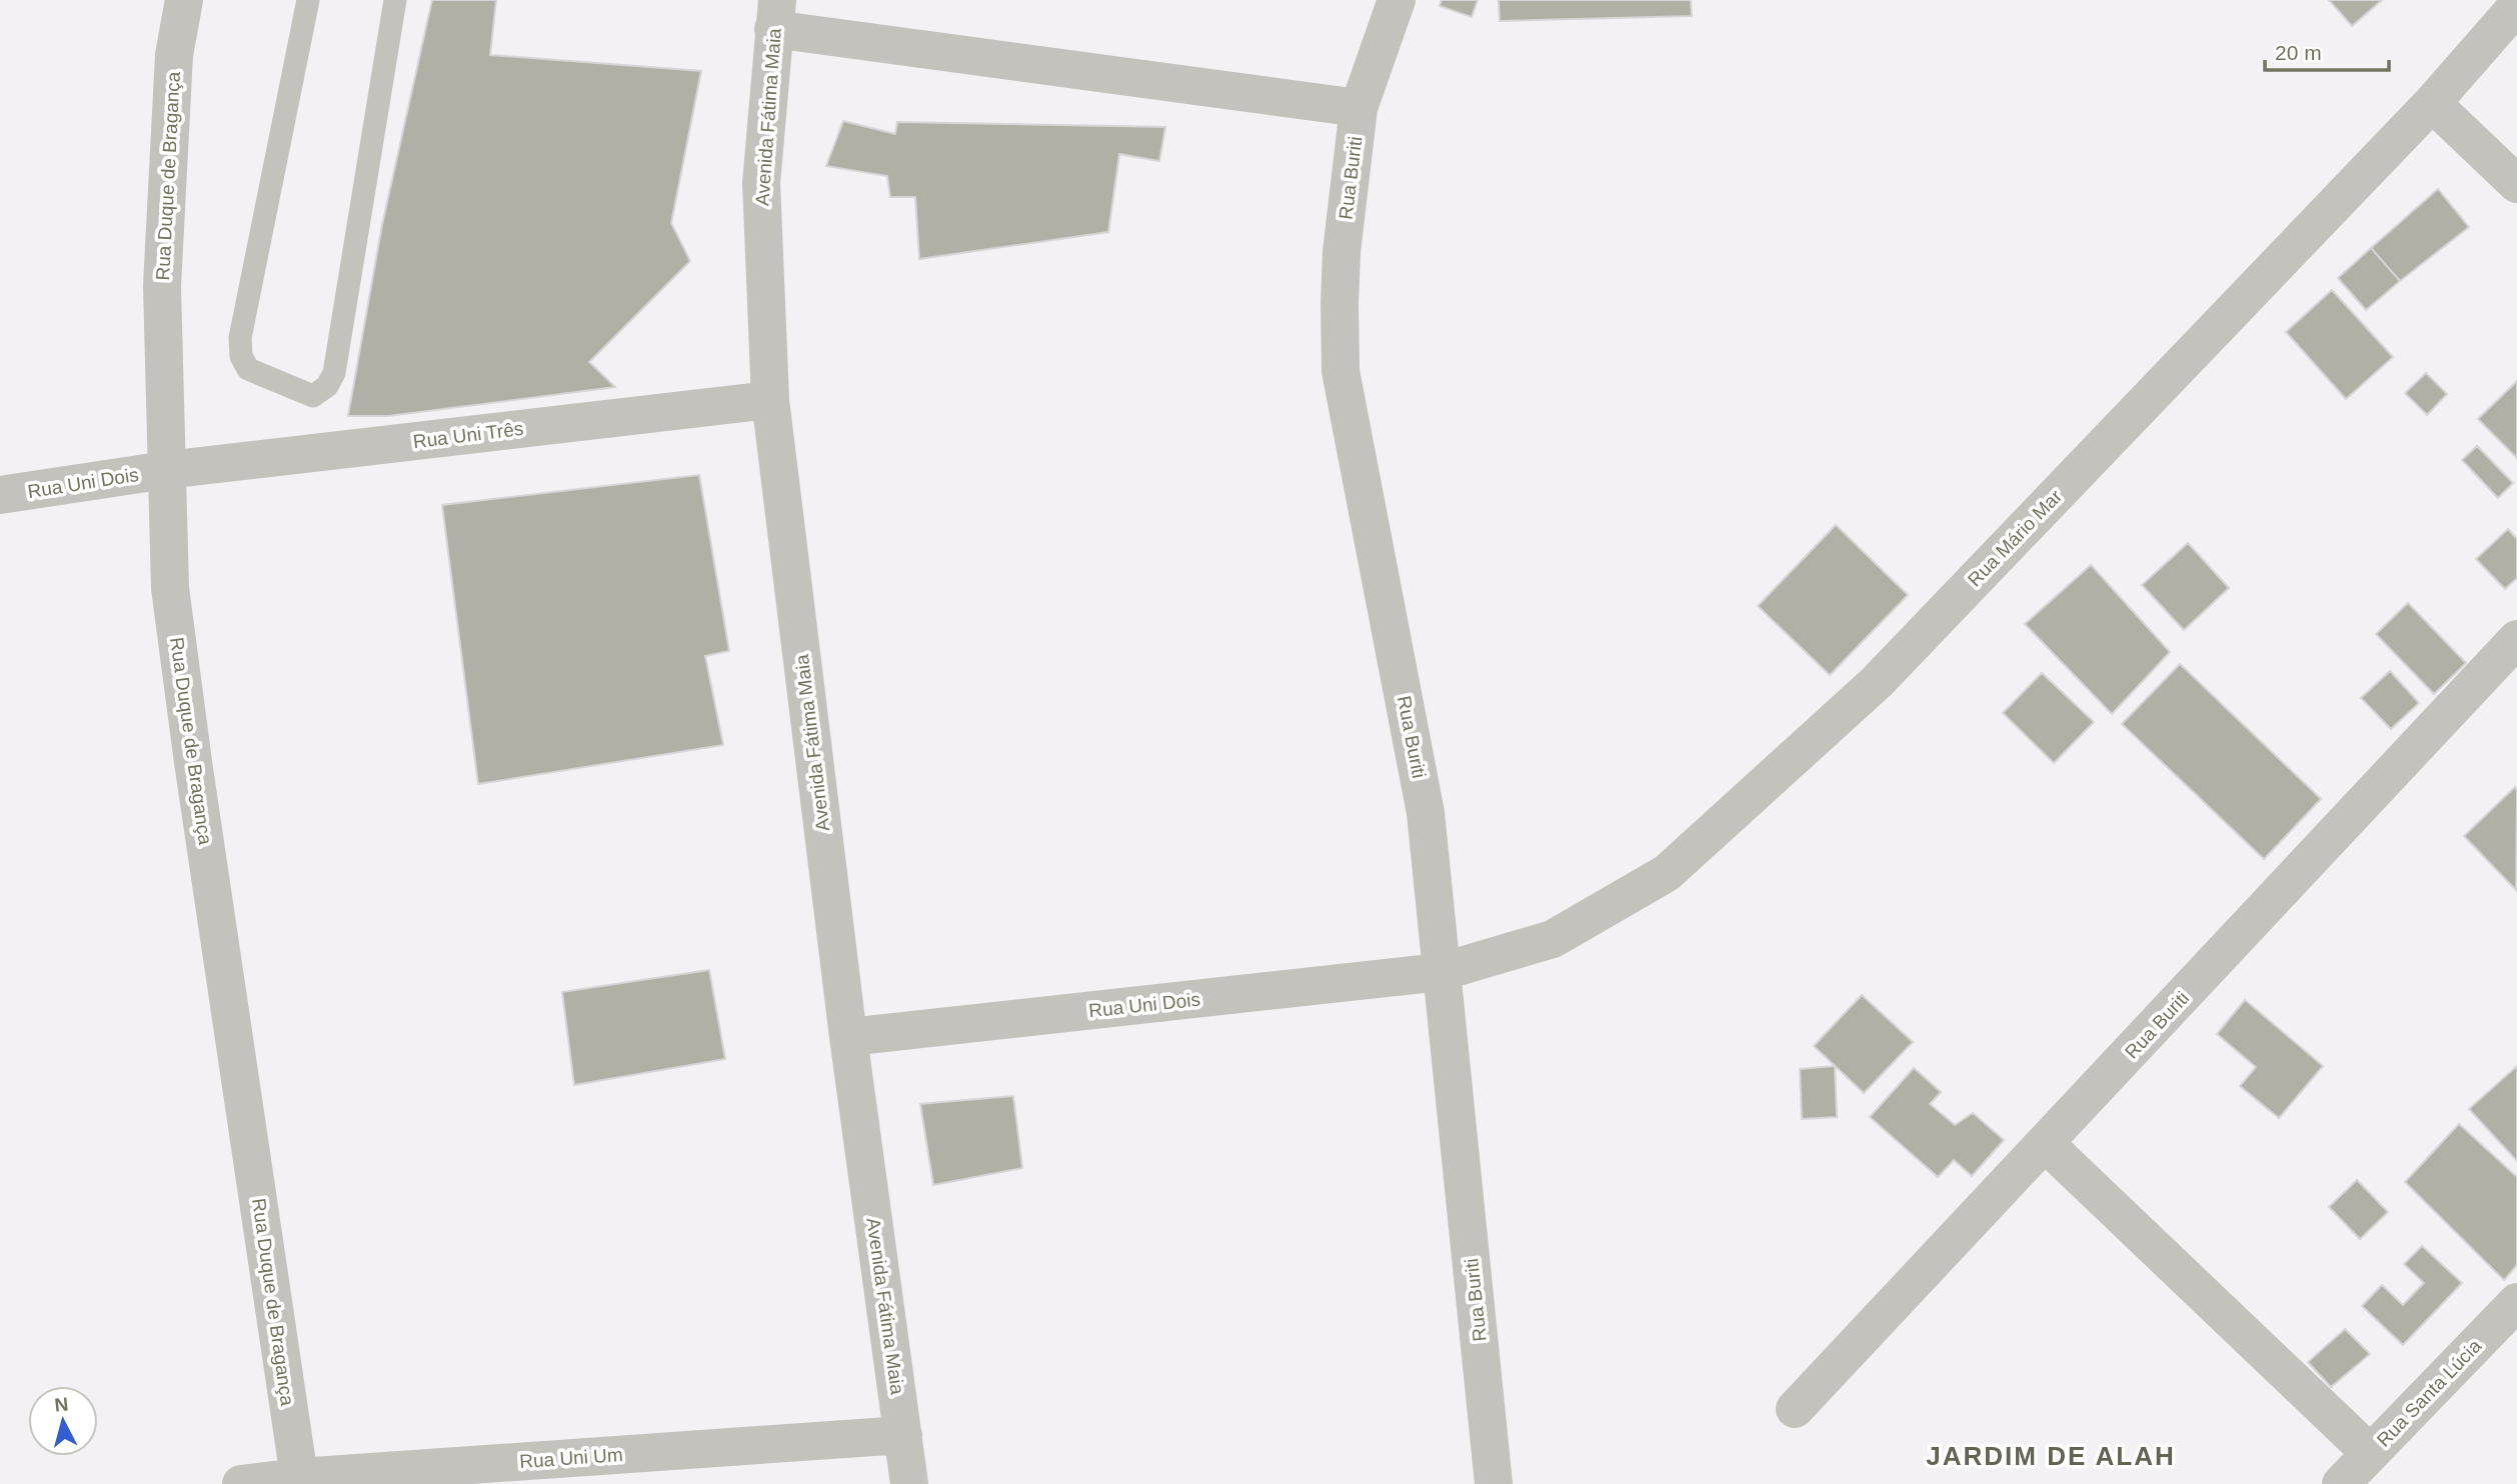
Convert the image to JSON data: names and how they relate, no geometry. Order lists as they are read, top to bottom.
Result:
{
  "streets": {
    "street": [
      "Avenida Fátima Maia",
      "Rua Duque de Bragança",
      "Rua Buriti",
      "Rua Uni Três",
      "Rua Uni Dois",
      "Rua Mário Mar",
      "Rua Santa Lúcia",
      "Rua Uni Um"
    ]
  },
  "crossings": [
    ["Avenida Fátima Maia", "Rua Uni Três"],
    ["Avenida Fátima Maia", "Rua Uni Dois"],
    ["Avenida Fátima Maia", "Rua Uni Um"],
    ["Rua Duque de Bragança", "Rua Uni Três"],
    ["Rua Duque de Bragança", "Rua Uni Dois"],
    ["Rua Duque de Bragança", "Rua Uni Um"],
    ["Rua Buriti", "Rua Uni Dois"],
    ["Rua Buriti", "Rua Mário Mar"],
    ["Rua Uni Três", "Rua Uni Dois"],
    ["Rua Uni Dois", "Rua Mário Mar"]
  ],
  "districts": ["JARDIM DE ALAH"],
  "scale_bar": "20 m",
  "north": "top"
}
